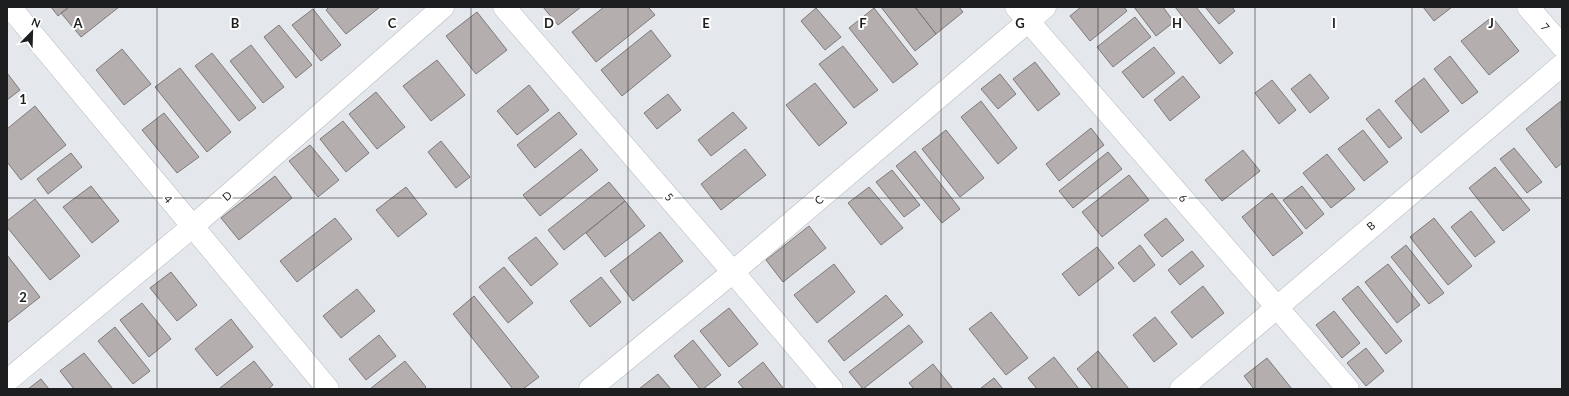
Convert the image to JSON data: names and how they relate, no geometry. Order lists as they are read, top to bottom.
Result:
{
  "streets": {
    "street": [
      "7",
      "D",
      "5",
      "6",
      "4",
      "C",
      "B"
    ]
  },
  "crossings": [
    ["D", "4"],
    ["5", "C"],
    ["6", "C"],
    ["6", "B"]
  ],
  "north": "top right",
  "grid": {
    "columns": [
      "A",
      "B",
      "C",
      "D",
      "E",
      "F",
      "G",
      "H",
      "I",
      "J"
    ],
    "rows": ["1", "2"]
  }
}
